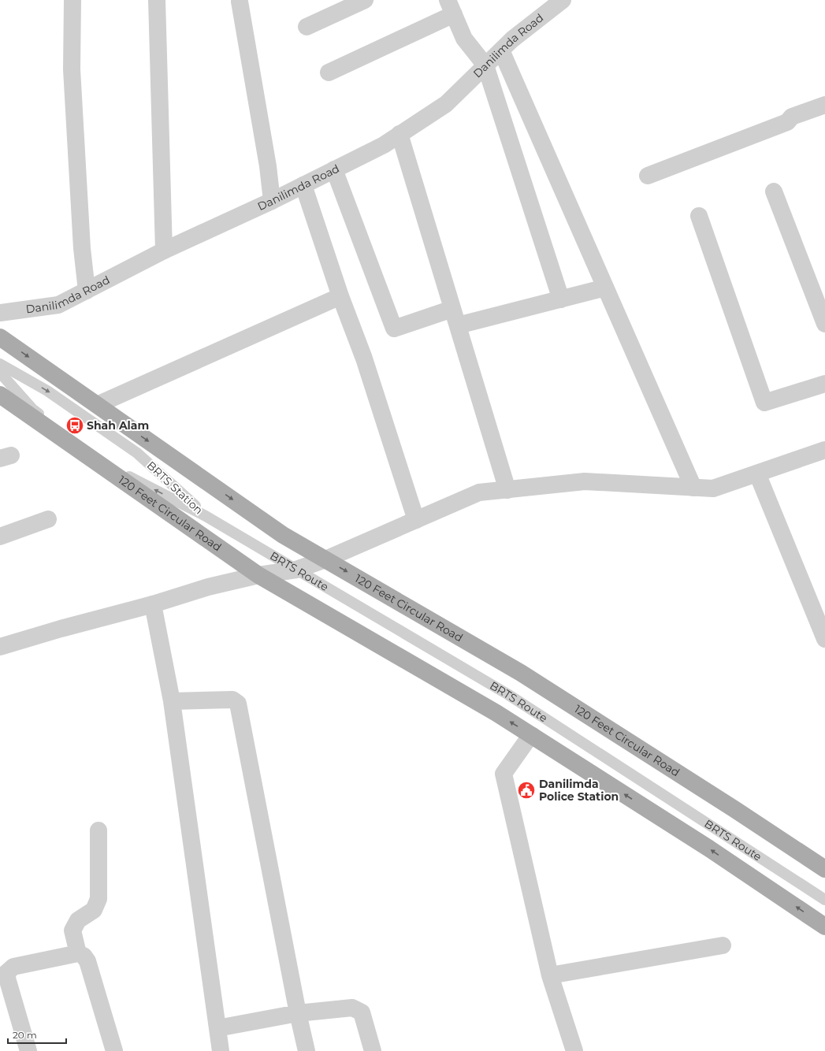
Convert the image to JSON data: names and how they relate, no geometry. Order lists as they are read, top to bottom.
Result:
{
  "streets": {
    "main road": ["120 Feet Circular Road"],
    "street": ["Danilimda Road"],
    "lane": ["BRTS Station", "BRTS Route"]
  },
  "crossings": [
    ["BRTS Station", "BRTS Route"]
  ],
  "places": {
    "bus stop": ["Shah Alam"],
    "public building": ["Danilimda Police Station"]
  },
  "scale_bar": "20 m"
}
